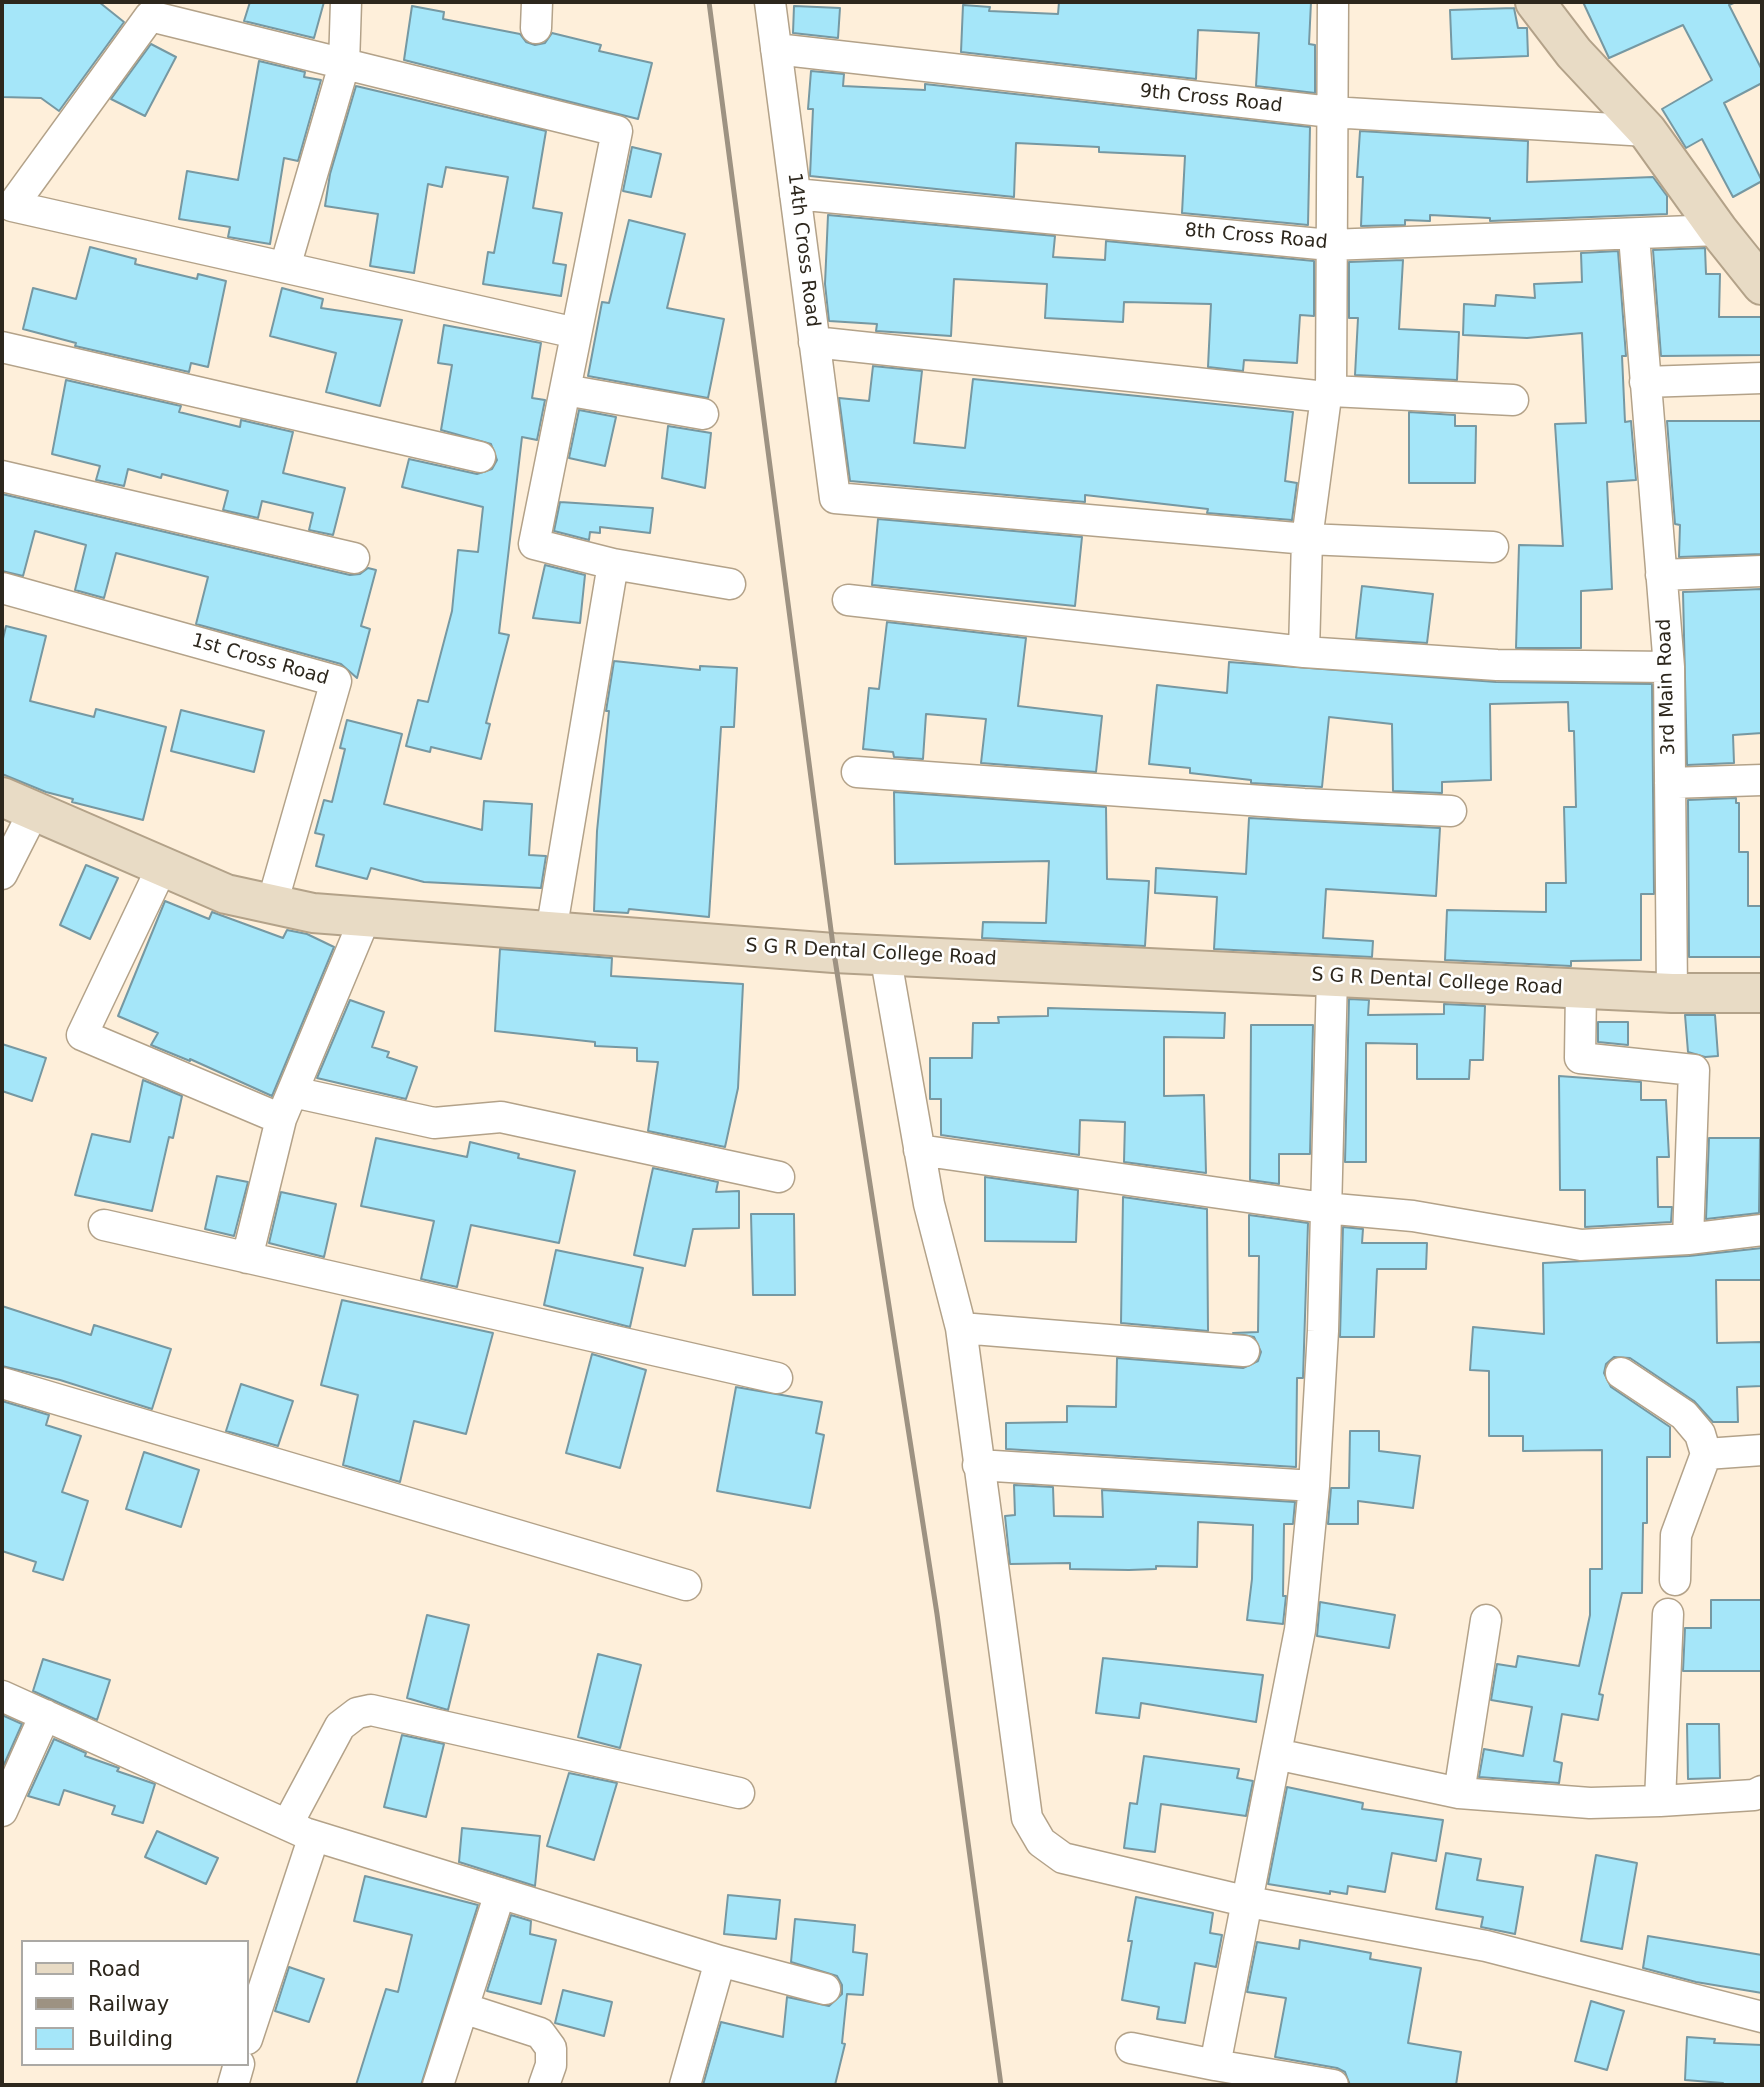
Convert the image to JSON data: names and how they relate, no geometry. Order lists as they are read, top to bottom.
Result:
{
  "streets": {
    "street": [
      "9th Cross Road",
      "8th Cross Road",
      "14th Cross Road",
      "1st Cross Road",
      "3rd Main Road",
      "S G R Dental College Road"
    ]
  },
  "crossings": [
    ["9th Cross Road", "14th Cross Road"],
    ["8th Cross Road", "14th Cross Road"],
    ["8th Cross Road", "3rd Main Road"],
    ["1st Cross Road", "S G R Dental College Road"],
    ["3rd Main Road", "S G R Dental College Road"]
  ],
  "legend": ["Road", "Railway", "Building"]
}
